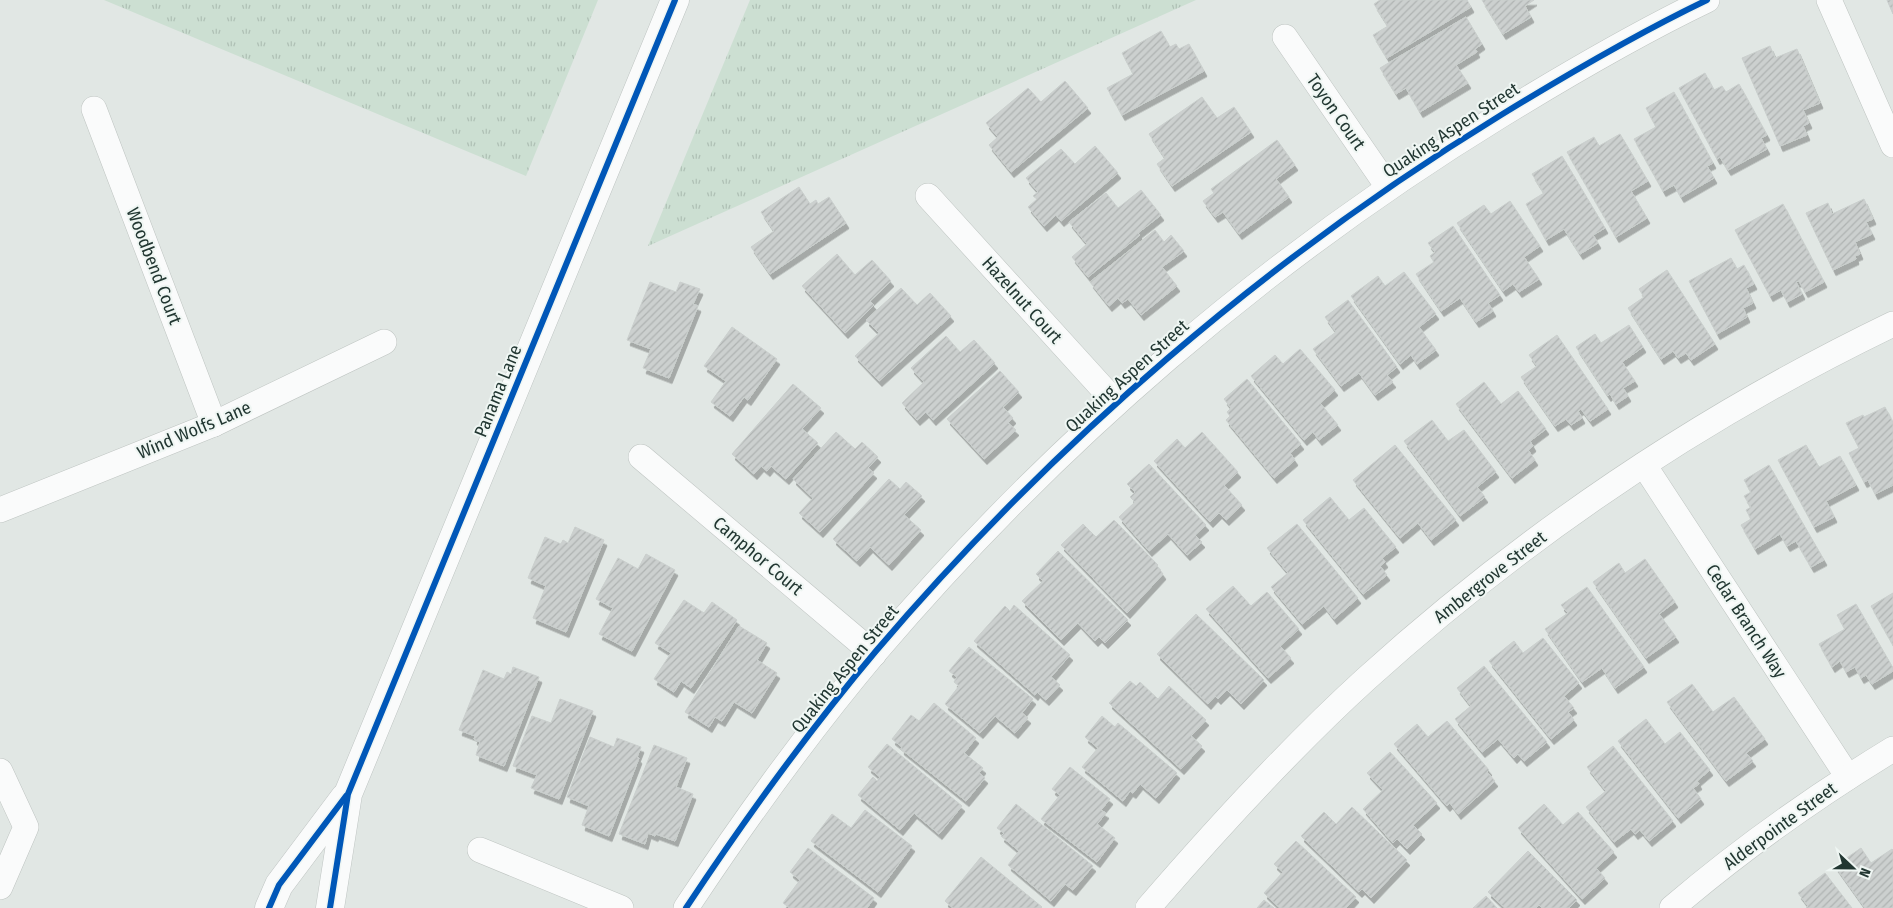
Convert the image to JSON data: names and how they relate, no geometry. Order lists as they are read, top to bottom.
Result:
{
  "streets": {
    "main road": ["Panama Lane"],
    "street": [
      "Toyon Court",
      "Quaking Aspen Street",
      "Woodbend Court",
      "Hazelnut Court",
      "Wind Wolfs Lane",
      "Camphor Court",
      "Ambergrove Street",
      "Cedar Branch Way",
      "Alderpointe Street"
    ]
  },
  "crossings": [
    ["Toyon Court", "Quaking Aspen Street"],
    ["Quaking Aspen Street", "Hazelnut Court"],
    ["Quaking Aspen Street", "Camphor Court"],
    ["Woodbend Court", "Wind Wolfs Lane"],
    ["Ambergrove Street", "Cedar Branch Way"],
    ["Cedar Branch Way", "Alderpointe Street"]
  ],
  "north": "right"
}
